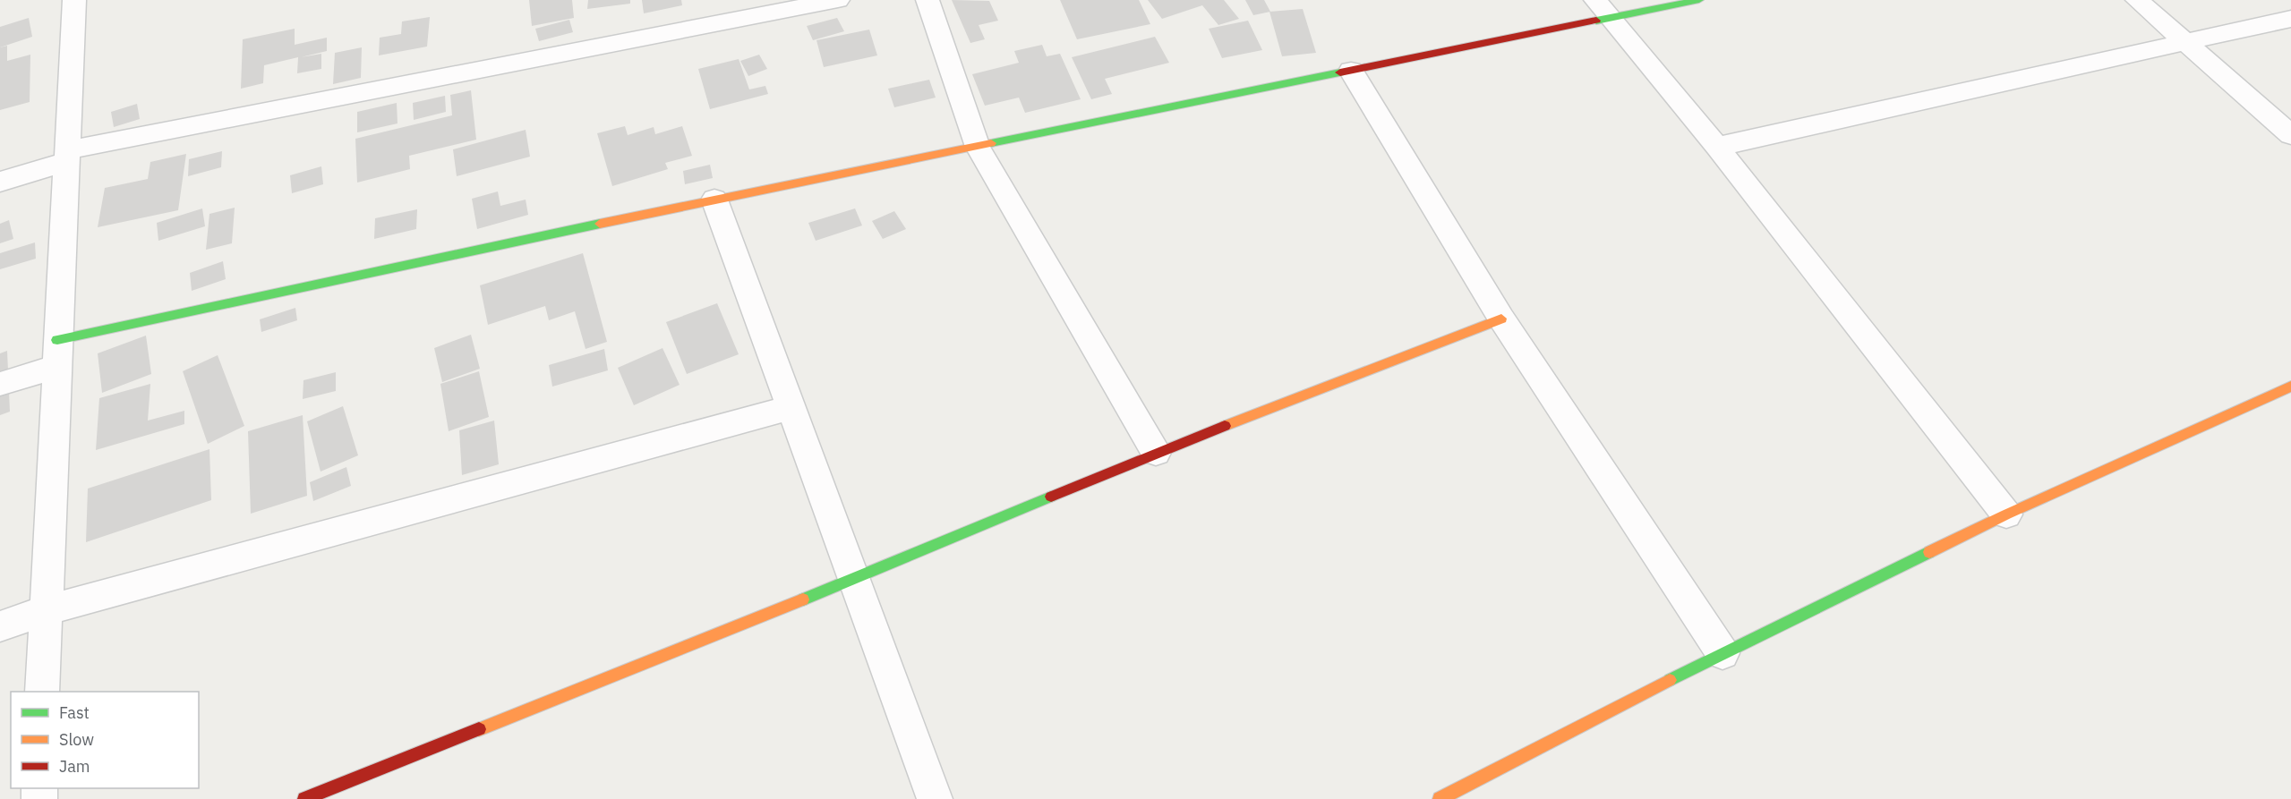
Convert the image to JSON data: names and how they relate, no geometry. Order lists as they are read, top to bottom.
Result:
{
  "legend": ["Fast", "Slow", "Jam"]
}
